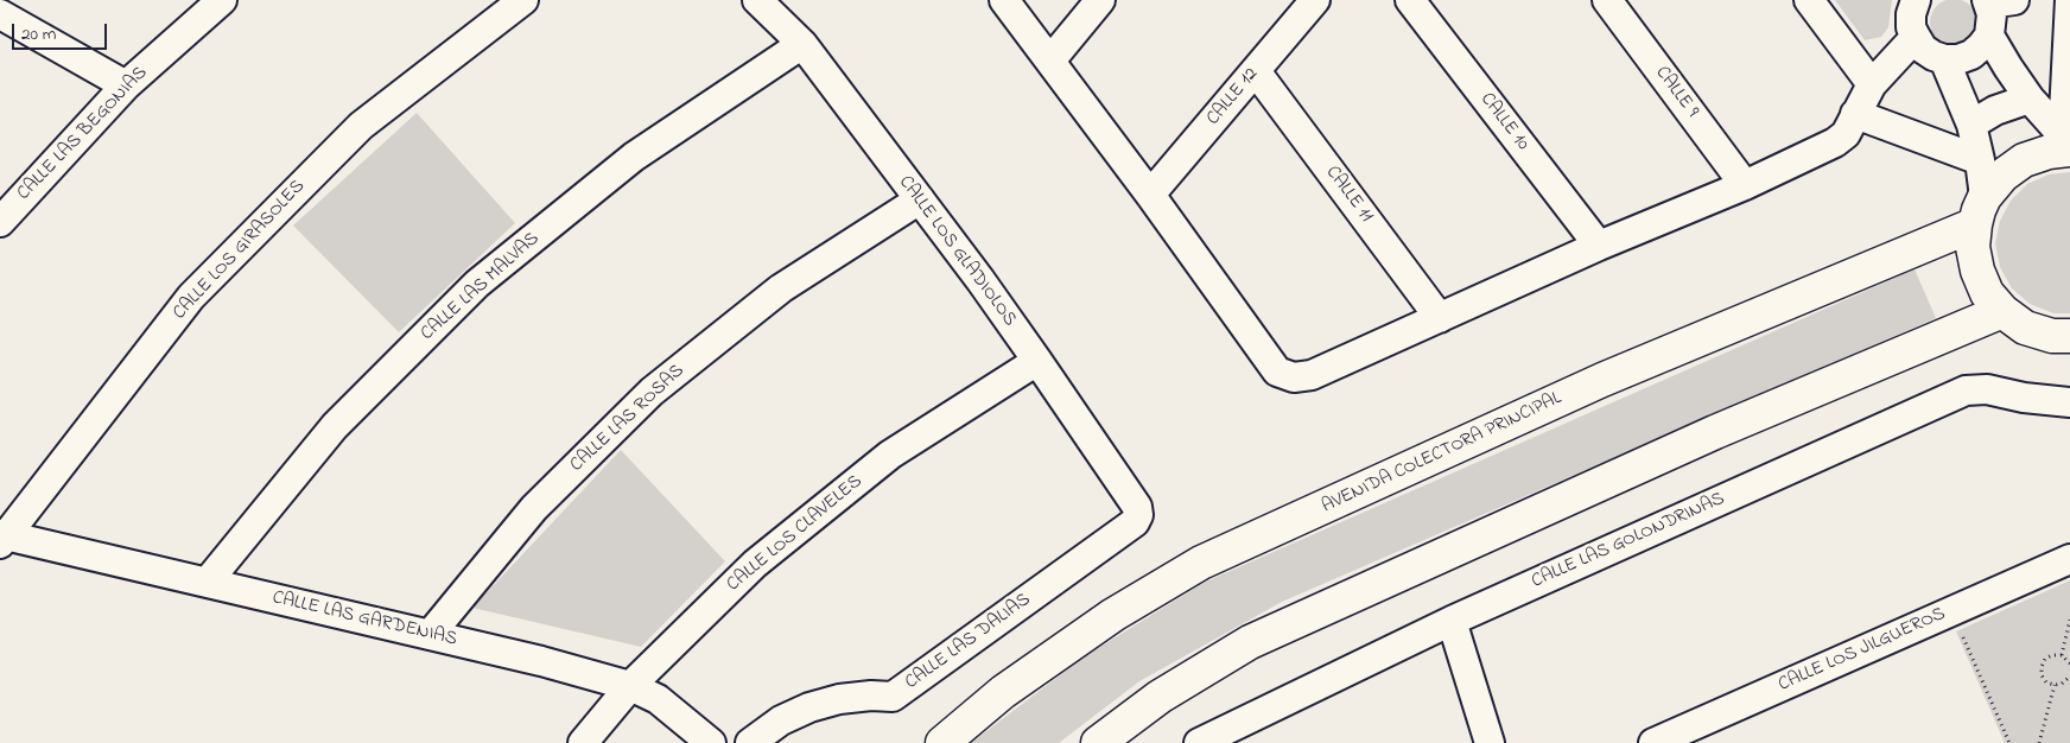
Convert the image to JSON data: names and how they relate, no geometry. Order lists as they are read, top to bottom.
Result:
{
  "streets": {
    "street": [
      "CALLE 9",
      "CALLE 12",
      "CALLE 10",
      "CALLE LAS BEGONIAS",
      "CALLE 11",
      "CALLE LOS GIRASOLES",
      "CALLE LOS GLADIOLOS",
      "CALLE LAS MALVAS",
      "CALLE LAS ROSAS",
      "AVENIDA COLECTORA PRINCIPAL",
      "CALLE LOS CLAVELES",
      "CALLE LAS GOLONDRINAS",
      "CALLE LAS GARDENIAS",
      "CALLE LAS DALIAS",
      "CALLE LOS JILGUEROS"
    ]
  },
  "crossings": [
    ["CALLE 12", "CALLE 11"],
    ["CALLE LOS GIRASOLES", "CALLE LAS GARDENIAS"],
    ["CALLE LOS GLADIOLOS", "CALLE LAS MALVAS"],
    ["CALLE LOS GLADIOLOS", "CALLE LAS ROSAS"],
    ["CALLE LOS GLADIOLOS", "CALLE LOS CLAVELES"],
    ["CALLE LOS GLADIOLOS", "CALLE LAS DALIAS"],
    ["CALLE LAS MALVAS", "CALLE LAS GARDENIAS"],
    ["CALLE LAS ROSAS", "CALLE LAS GARDENIAS"],
    ["CALLE LOS CLAVELES", "CALLE LAS GARDENIAS"]
  ],
  "scale_bar": "20 m"
}
